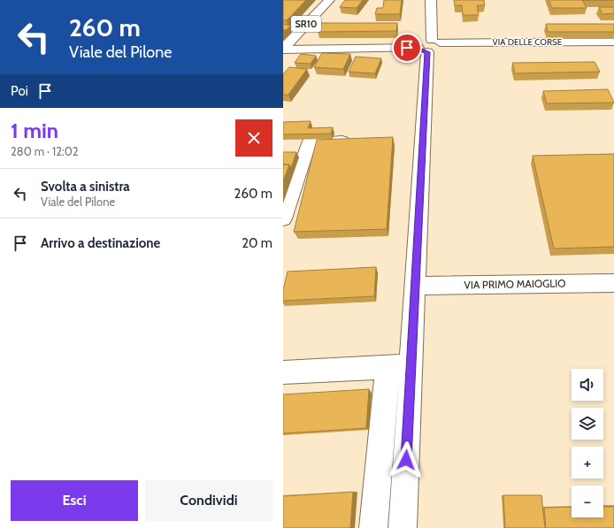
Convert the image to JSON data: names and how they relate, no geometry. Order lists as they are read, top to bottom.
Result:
{
  "streets": {
    "street": ["SR10", "VIA DELLE CORSE", "VIA PRIMO MAIOGLIO"]
  },
  "crossings": [
    ["SR10", "VIA DELLE CORSE"]
  ],
  "page": {
    "turn": ["260 m", "Viale del Pilone"],
    "then": "Poi",
    "heading": ["1 min", "280 m · 12:02"],
    "list": [
      {
        "name": "Svolta a sinistra",
        "note": "Viale del Pilone",
        "value": "260 m"
      },
      {
        "name": "Arrivo a destinazione",
        "value": "20 m"
      }
    ],
    "map_buttons": ["+", "−"],
    "buttons": ["Esci", "Condividi"]
  }
}
